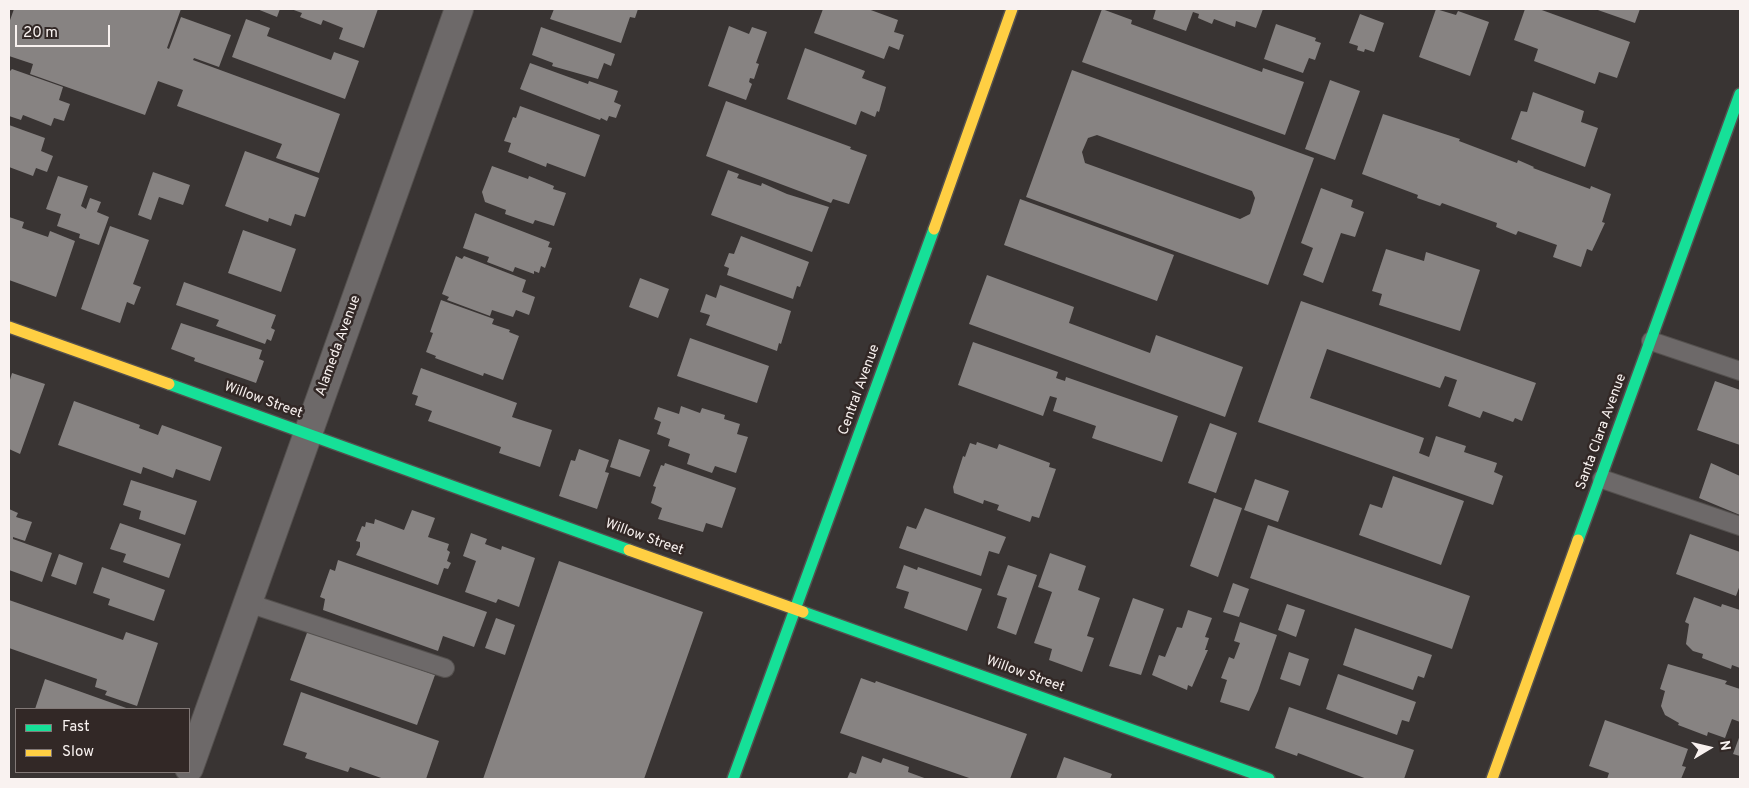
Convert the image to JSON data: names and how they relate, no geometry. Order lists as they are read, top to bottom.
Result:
{
  "streets": {
    "street": [
      "Alameda Avenue",
      "Central Avenue",
      "Willow Street",
      "Santa Clara Avenue"
    ]
  },
  "crossings": [
    ["Alameda Avenue", "Willow Street"],
    ["Central Avenue", "Willow Street"]
  ],
  "legend": ["Fast", "Slow"],
  "scale_bar": "20 m",
  "north": "right"
}
